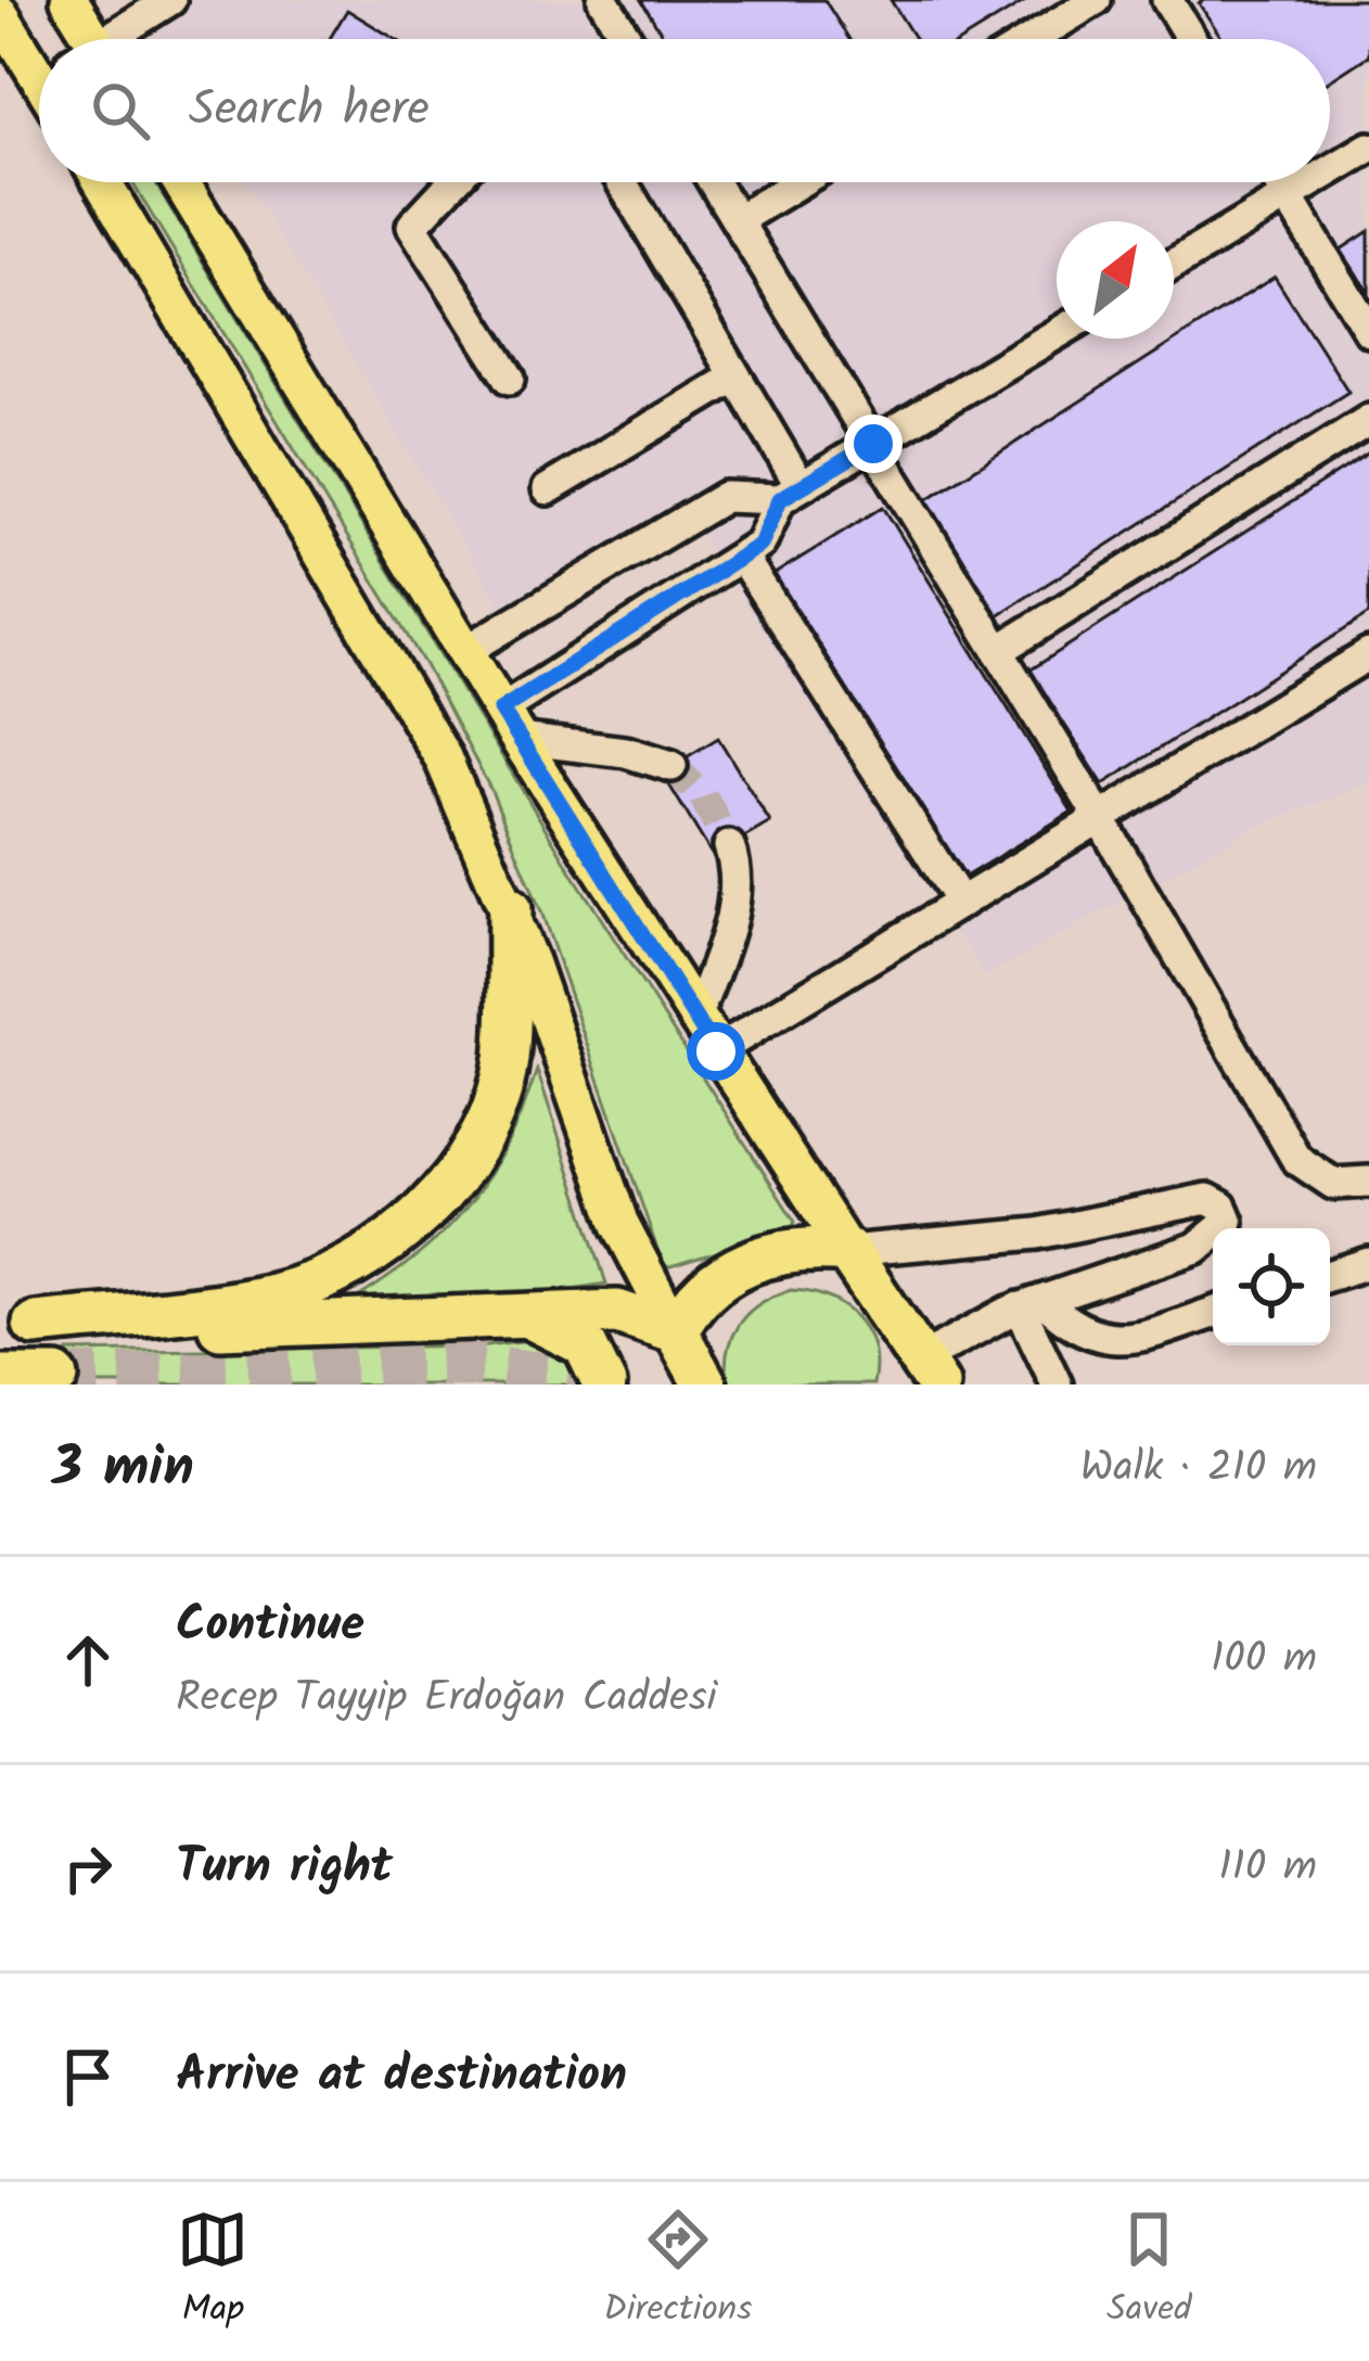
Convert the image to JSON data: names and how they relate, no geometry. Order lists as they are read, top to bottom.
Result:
{
  "north": "top right",
  "page": {
    "search": "Search here",
    "heading": ["3 min", "Walk · 210 m"],
    "list": [
      ["Continue", "Recep Tayyip Erdoğan Caddesi", "100 m"],
      ["Turn right", "110 m"],
      "Arrive at destination"
    ],
    "nav": ["Map", "Directions", "Saved"]
  }
}
